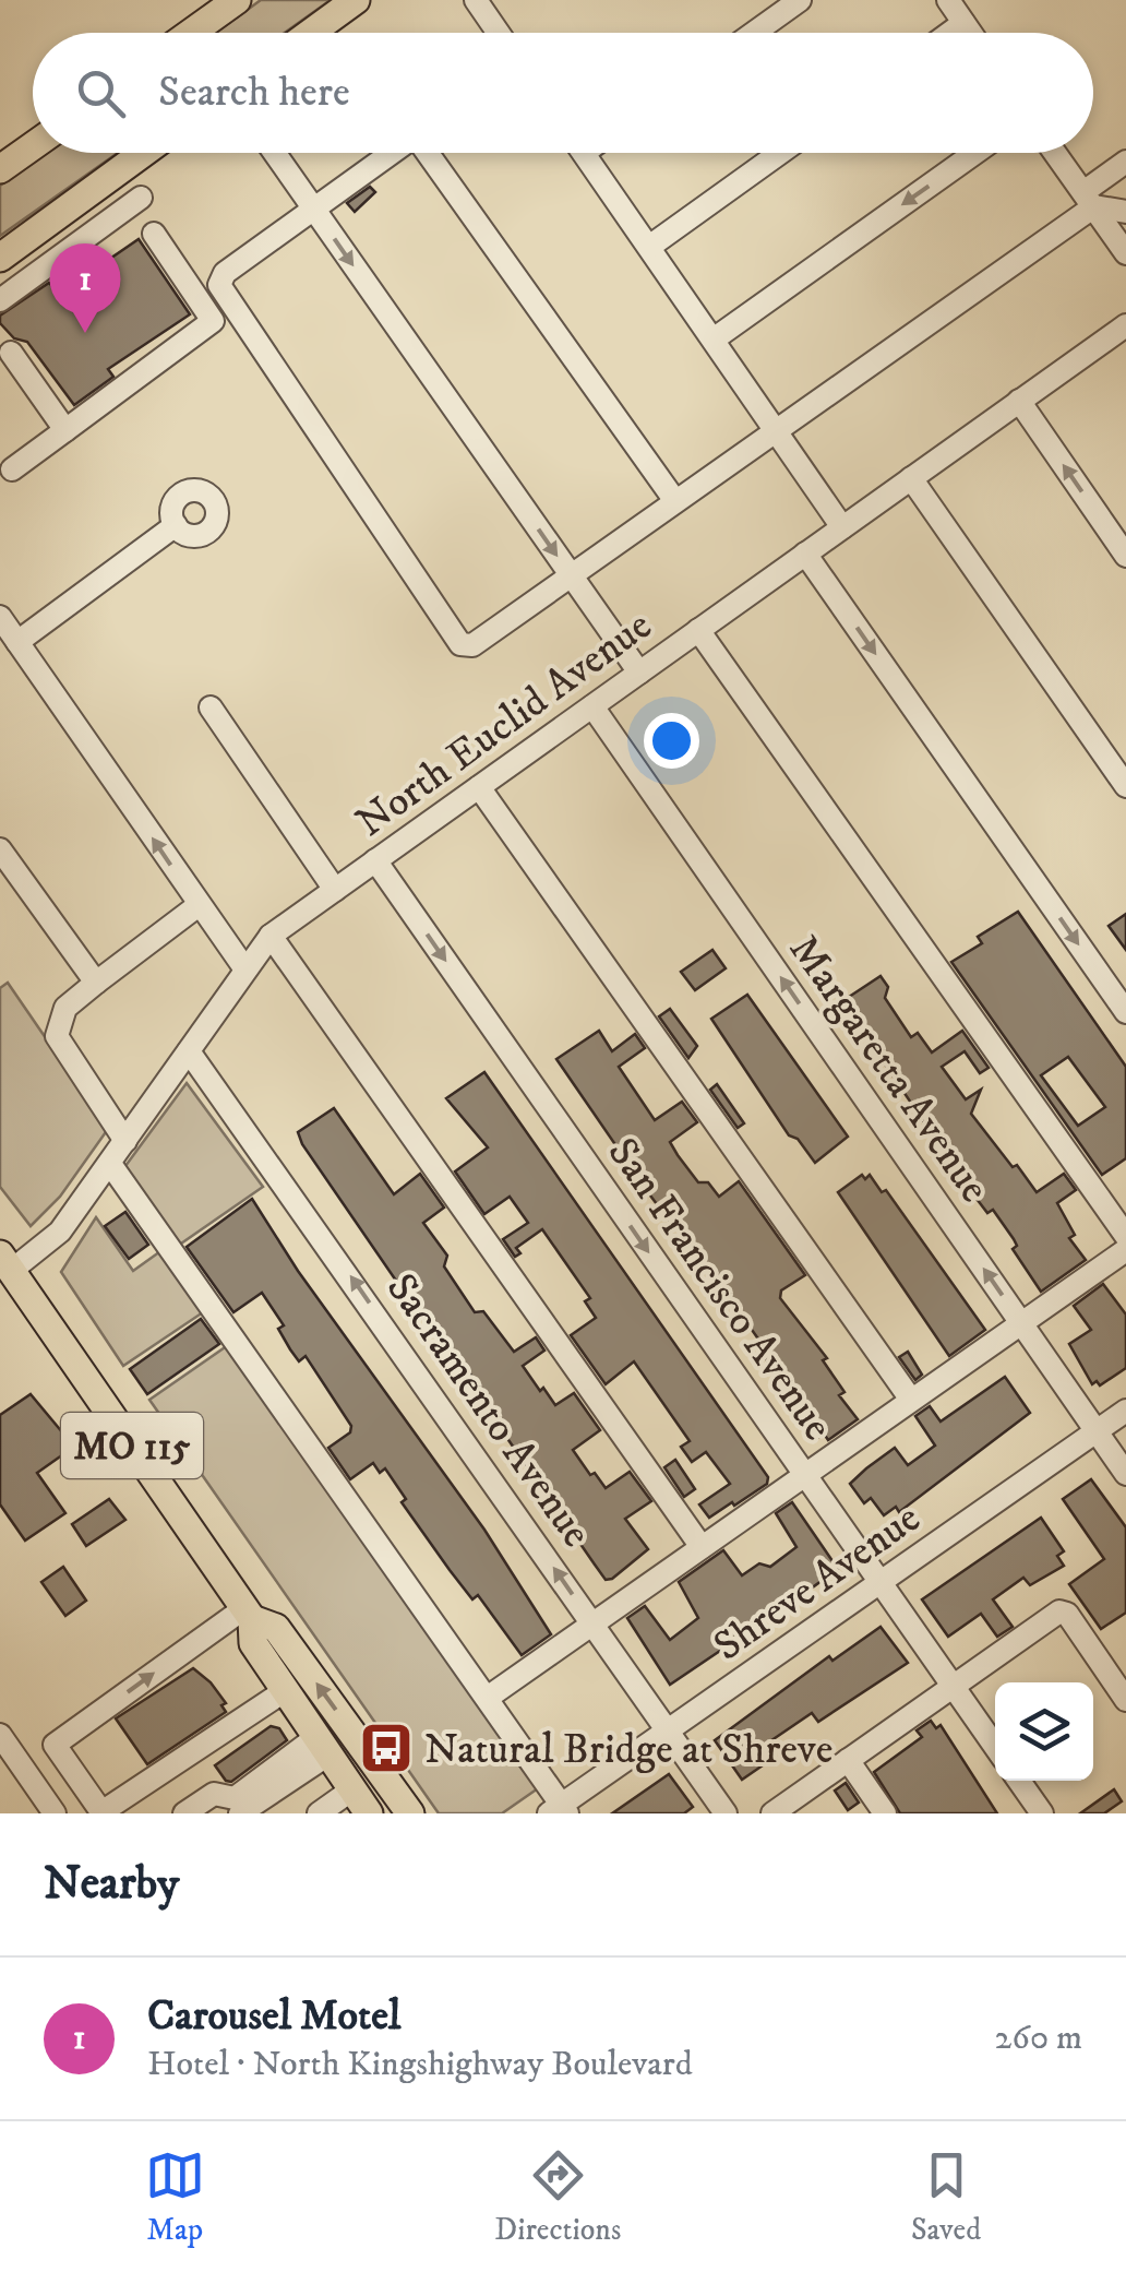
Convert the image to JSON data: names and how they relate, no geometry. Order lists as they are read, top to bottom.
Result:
{
  "streets": {
    "main road": ["MO 115"],
    "street": [
      "North Euclid Avenue",
      "Margaretta Avenue",
      "San Francisco Avenue",
      "Sacramento Avenue",
      "Shreve Avenue"
    ]
  },
  "crossings": [
    ["North Euclid Avenue", "Margaretta Avenue"],
    ["North Euclid Avenue", "San Francisco Avenue"],
    ["North Euclid Avenue", "Sacramento Avenue"],
    ["North Euclid Avenue", "MO 115"],
    ["Margaretta Avenue", "Shreve Avenue"],
    ["San Francisco Avenue", "Shreve Avenue"],
    ["Sacramento Avenue", "Shreve Avenue"]
  ],
  "places": {
    "bus stop": ["Natural Bridge at Shreve"]
  },
  "page": {
    "search": "Search here",
    "pins": "1",
    "heading": "Nearby",
    "list": [
      {
        "mark": "1",
        "name": "Carousel Motel",
        "note": "Hotel · North Kingshighway Boulevard",
        "value": "260 m"
      }
    ],
    "nav": ["Map", "Directions", "Saved"]
  }
}
